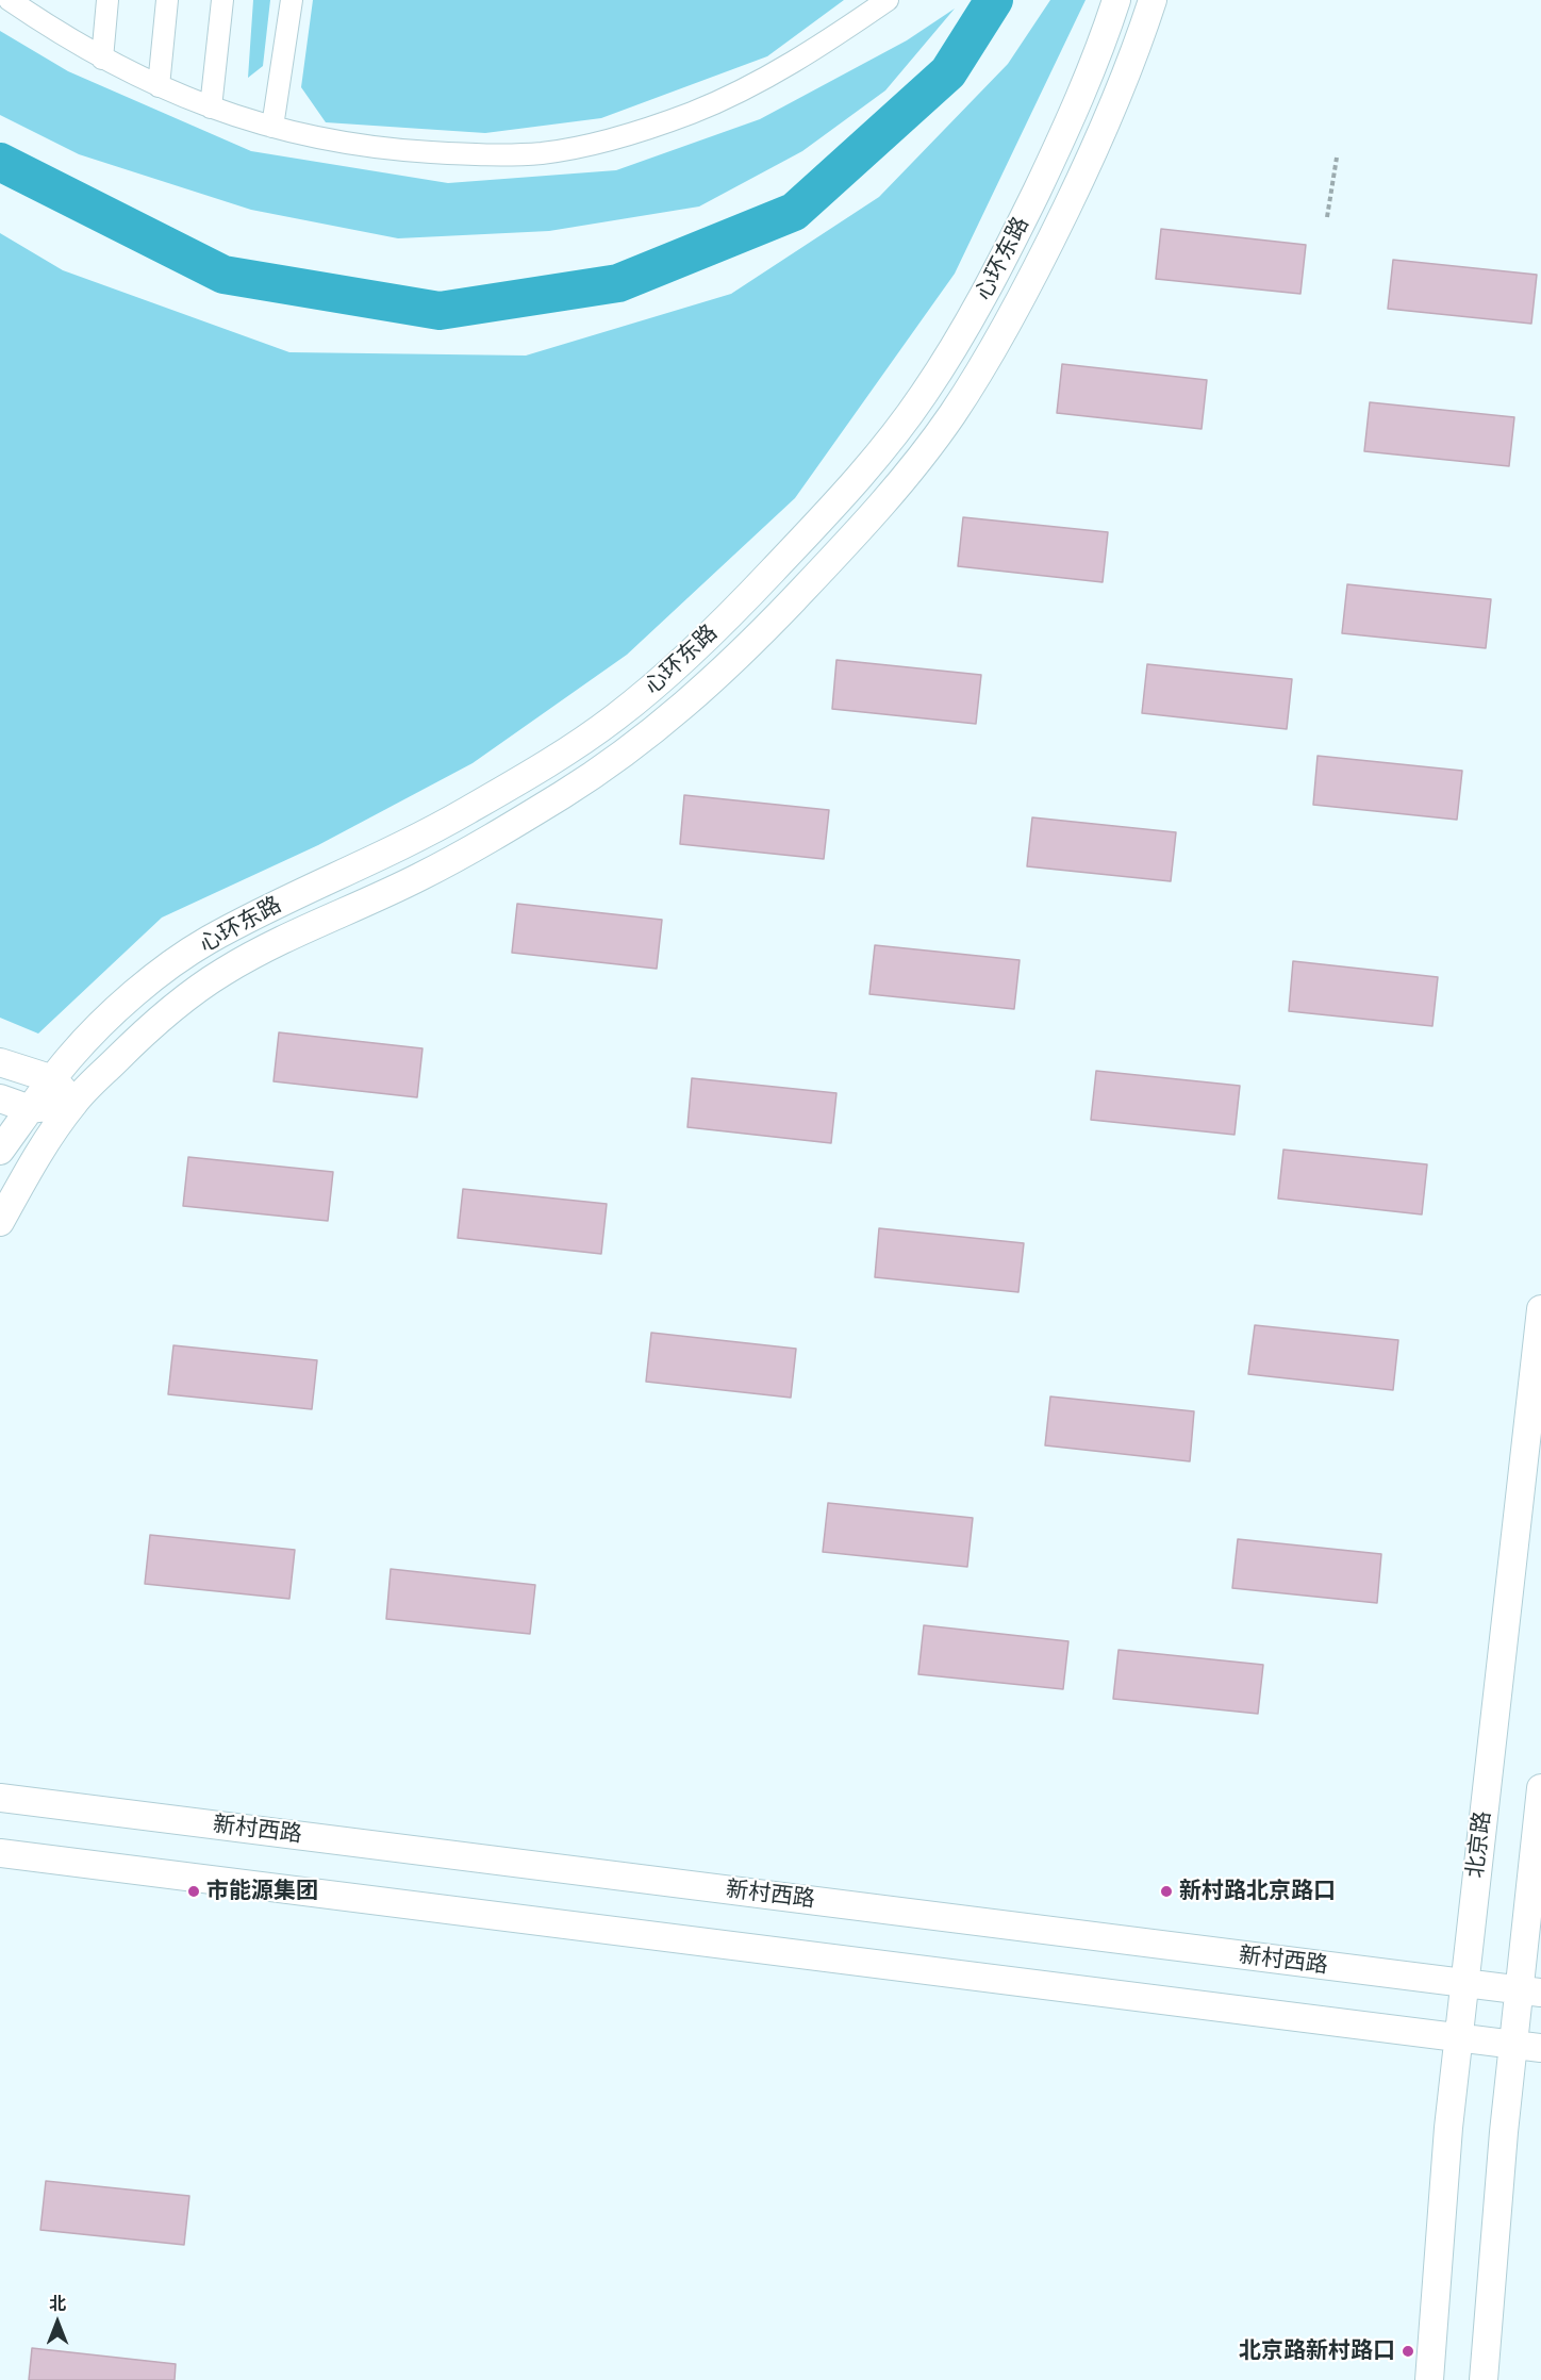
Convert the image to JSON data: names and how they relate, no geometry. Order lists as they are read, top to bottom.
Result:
{
  "streets": {
    "main road": ["心环东路", "新村西路", "北京路"]
  },
  "crossings": [
    ["新村西路", "北京路"]
  ],
  "places": ["市能源集团", "新村路北京路口", "北京路新村路口"],
  "north": "top"
}
